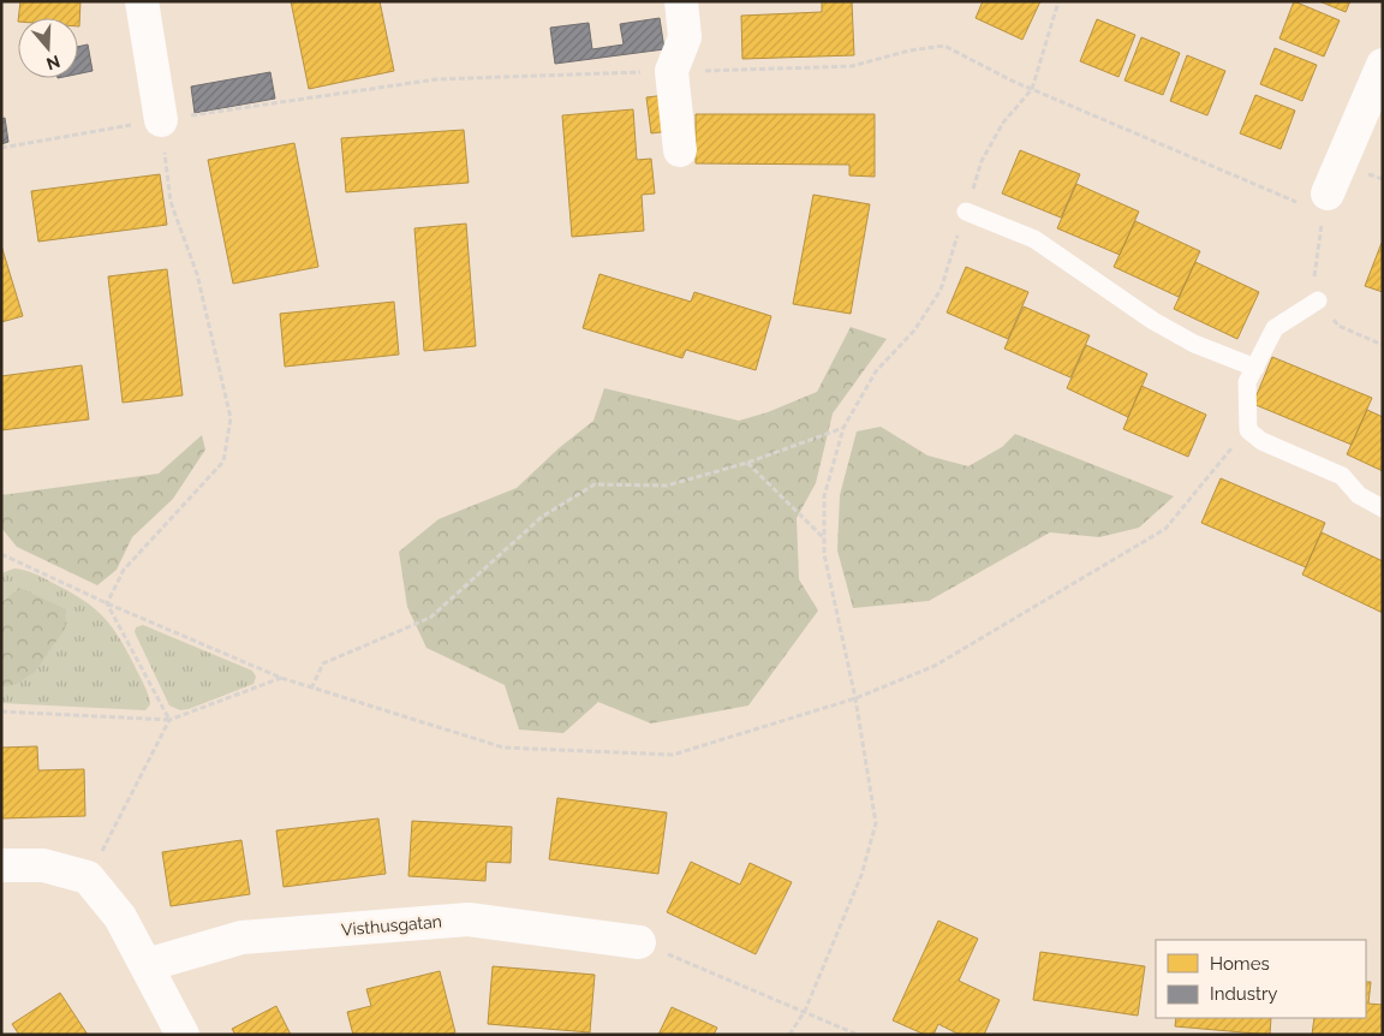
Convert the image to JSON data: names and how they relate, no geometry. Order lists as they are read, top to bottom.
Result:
{
  "streets": {
    "street": ["Visthusgatan"]
  },
  "legend": ["Homes", "Industry"],
  "north": "bottom"
}
